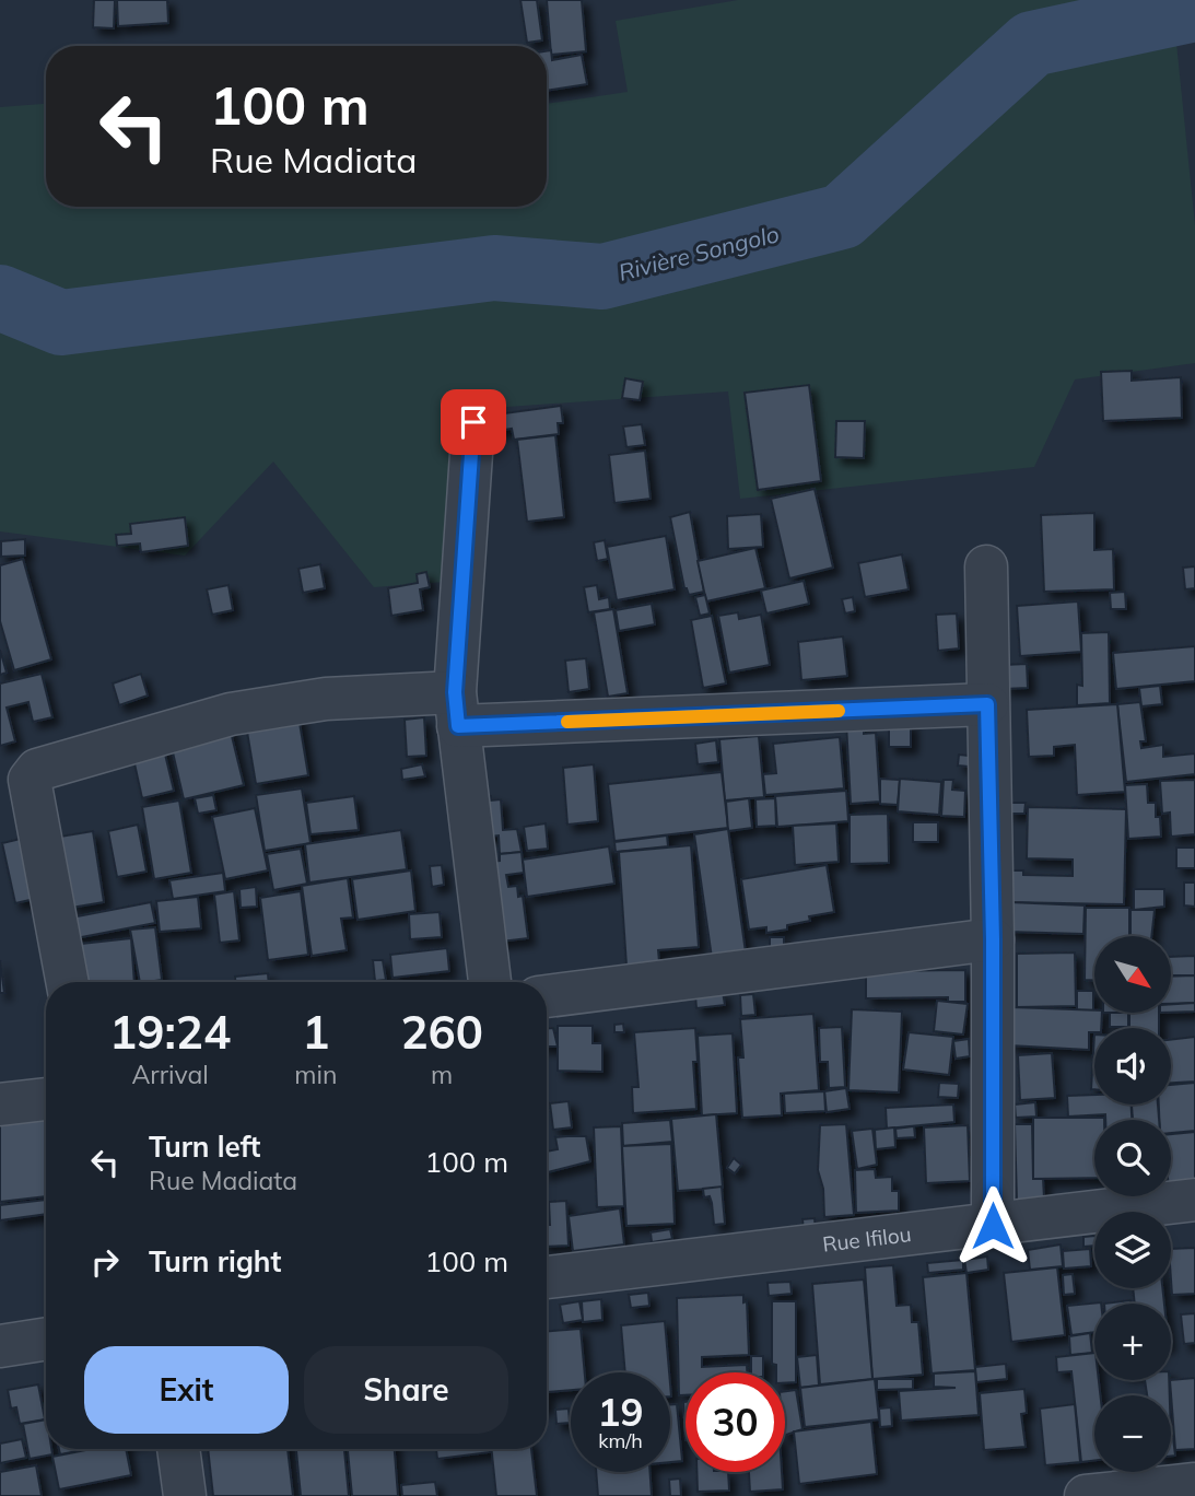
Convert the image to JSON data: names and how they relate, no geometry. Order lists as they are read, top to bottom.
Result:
{
  "streets": {
    "street": ["Rue Ifilou"]
  },
  "water": ["Rivière Songolo"],
  "north": "bottom right",
  "page": {
    "turn": ["100 m", "Rue Madiata"],
    "map_buttons": ["+", "−"],
    "eta": [
      "19:24",
      "Arrival",
      "1",
      "min",
      "260",
      "m"
    ],
    "list": [
      {
        "name": "Turn left",
        "note": "Rue Madiata",
        "value": "100 m"
      },
      {
        "name": "Turn right",
        "value": "100 m"
      }
    ],
    "buttons": ["Exit", "Share"],
    "speed": "19 km/h",
    "limit": "30"
  }
}
